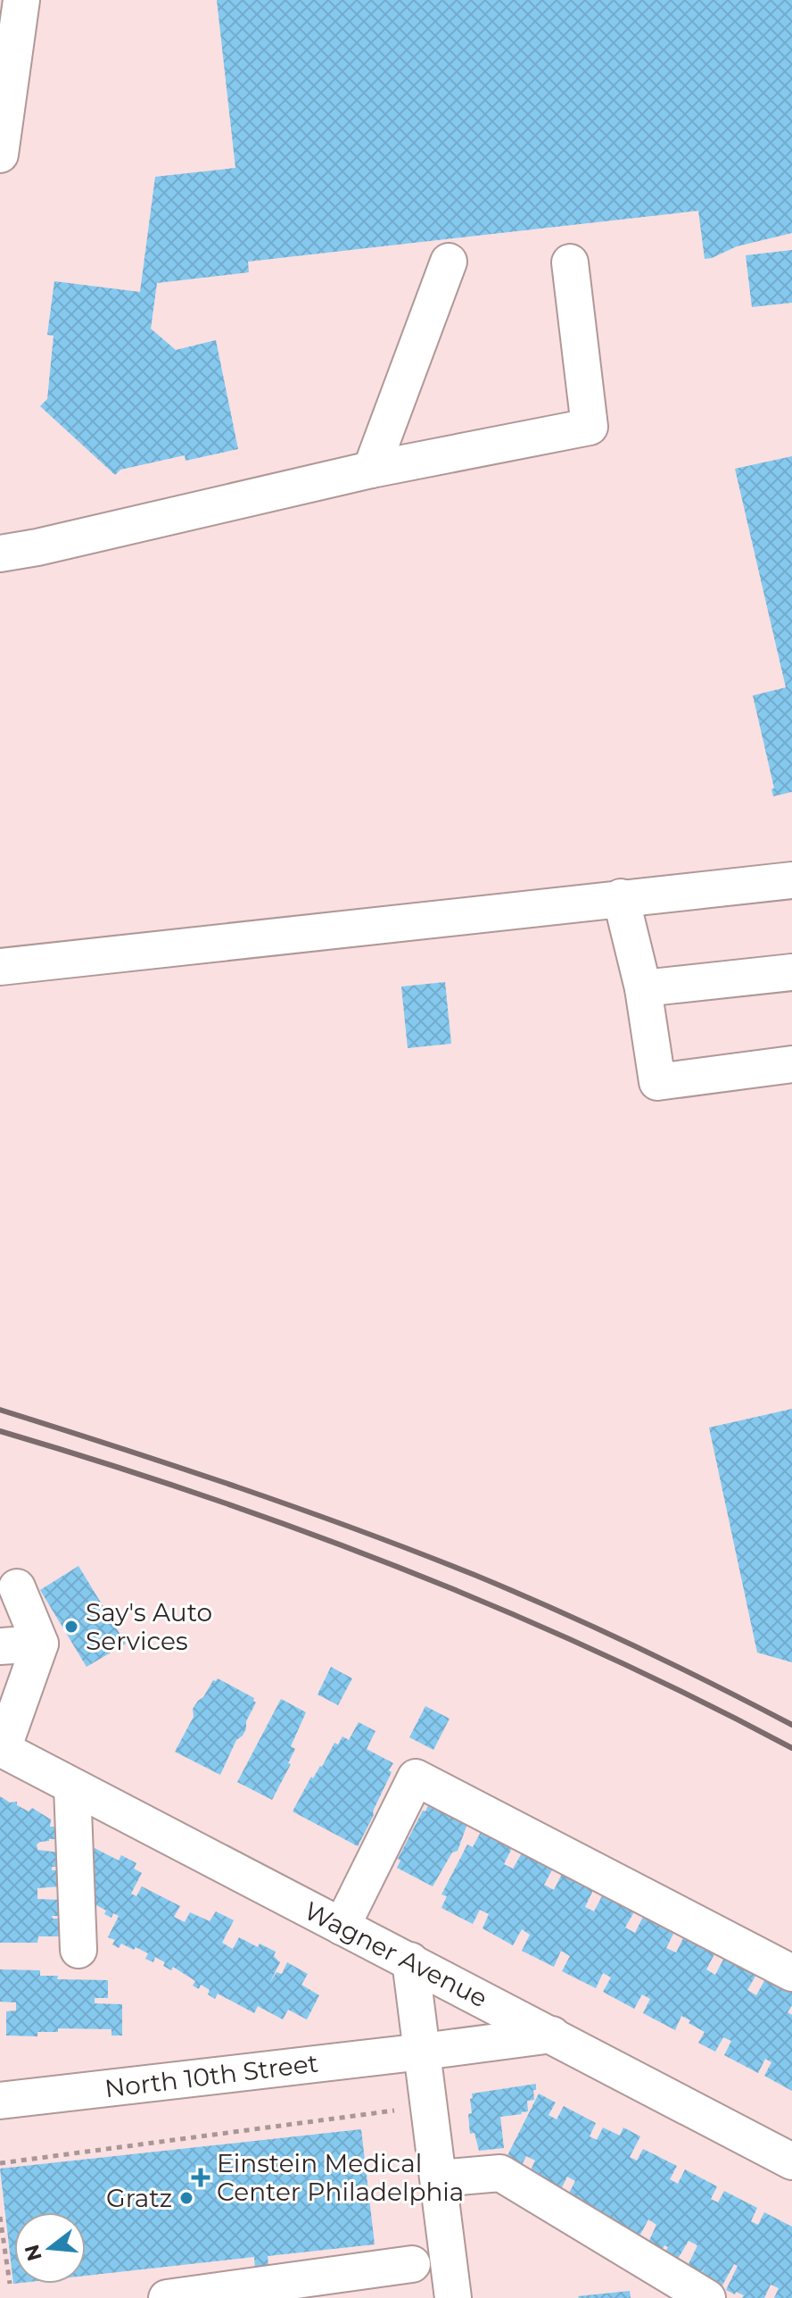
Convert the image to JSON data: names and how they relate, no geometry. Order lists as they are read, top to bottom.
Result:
{
  "streets": {
    "street": ["Wagner Avenue", "North 10th Street"]
  },
  "crossings": [
    ["Wagner Avenue", "North 10th Street"]
  ],
  "places": {
    "other": ["Say's Auto Services", "Gratz"],
    "health": ["Einstein Medical Center Philadelphia"]
  },
  "north": "left"
}
